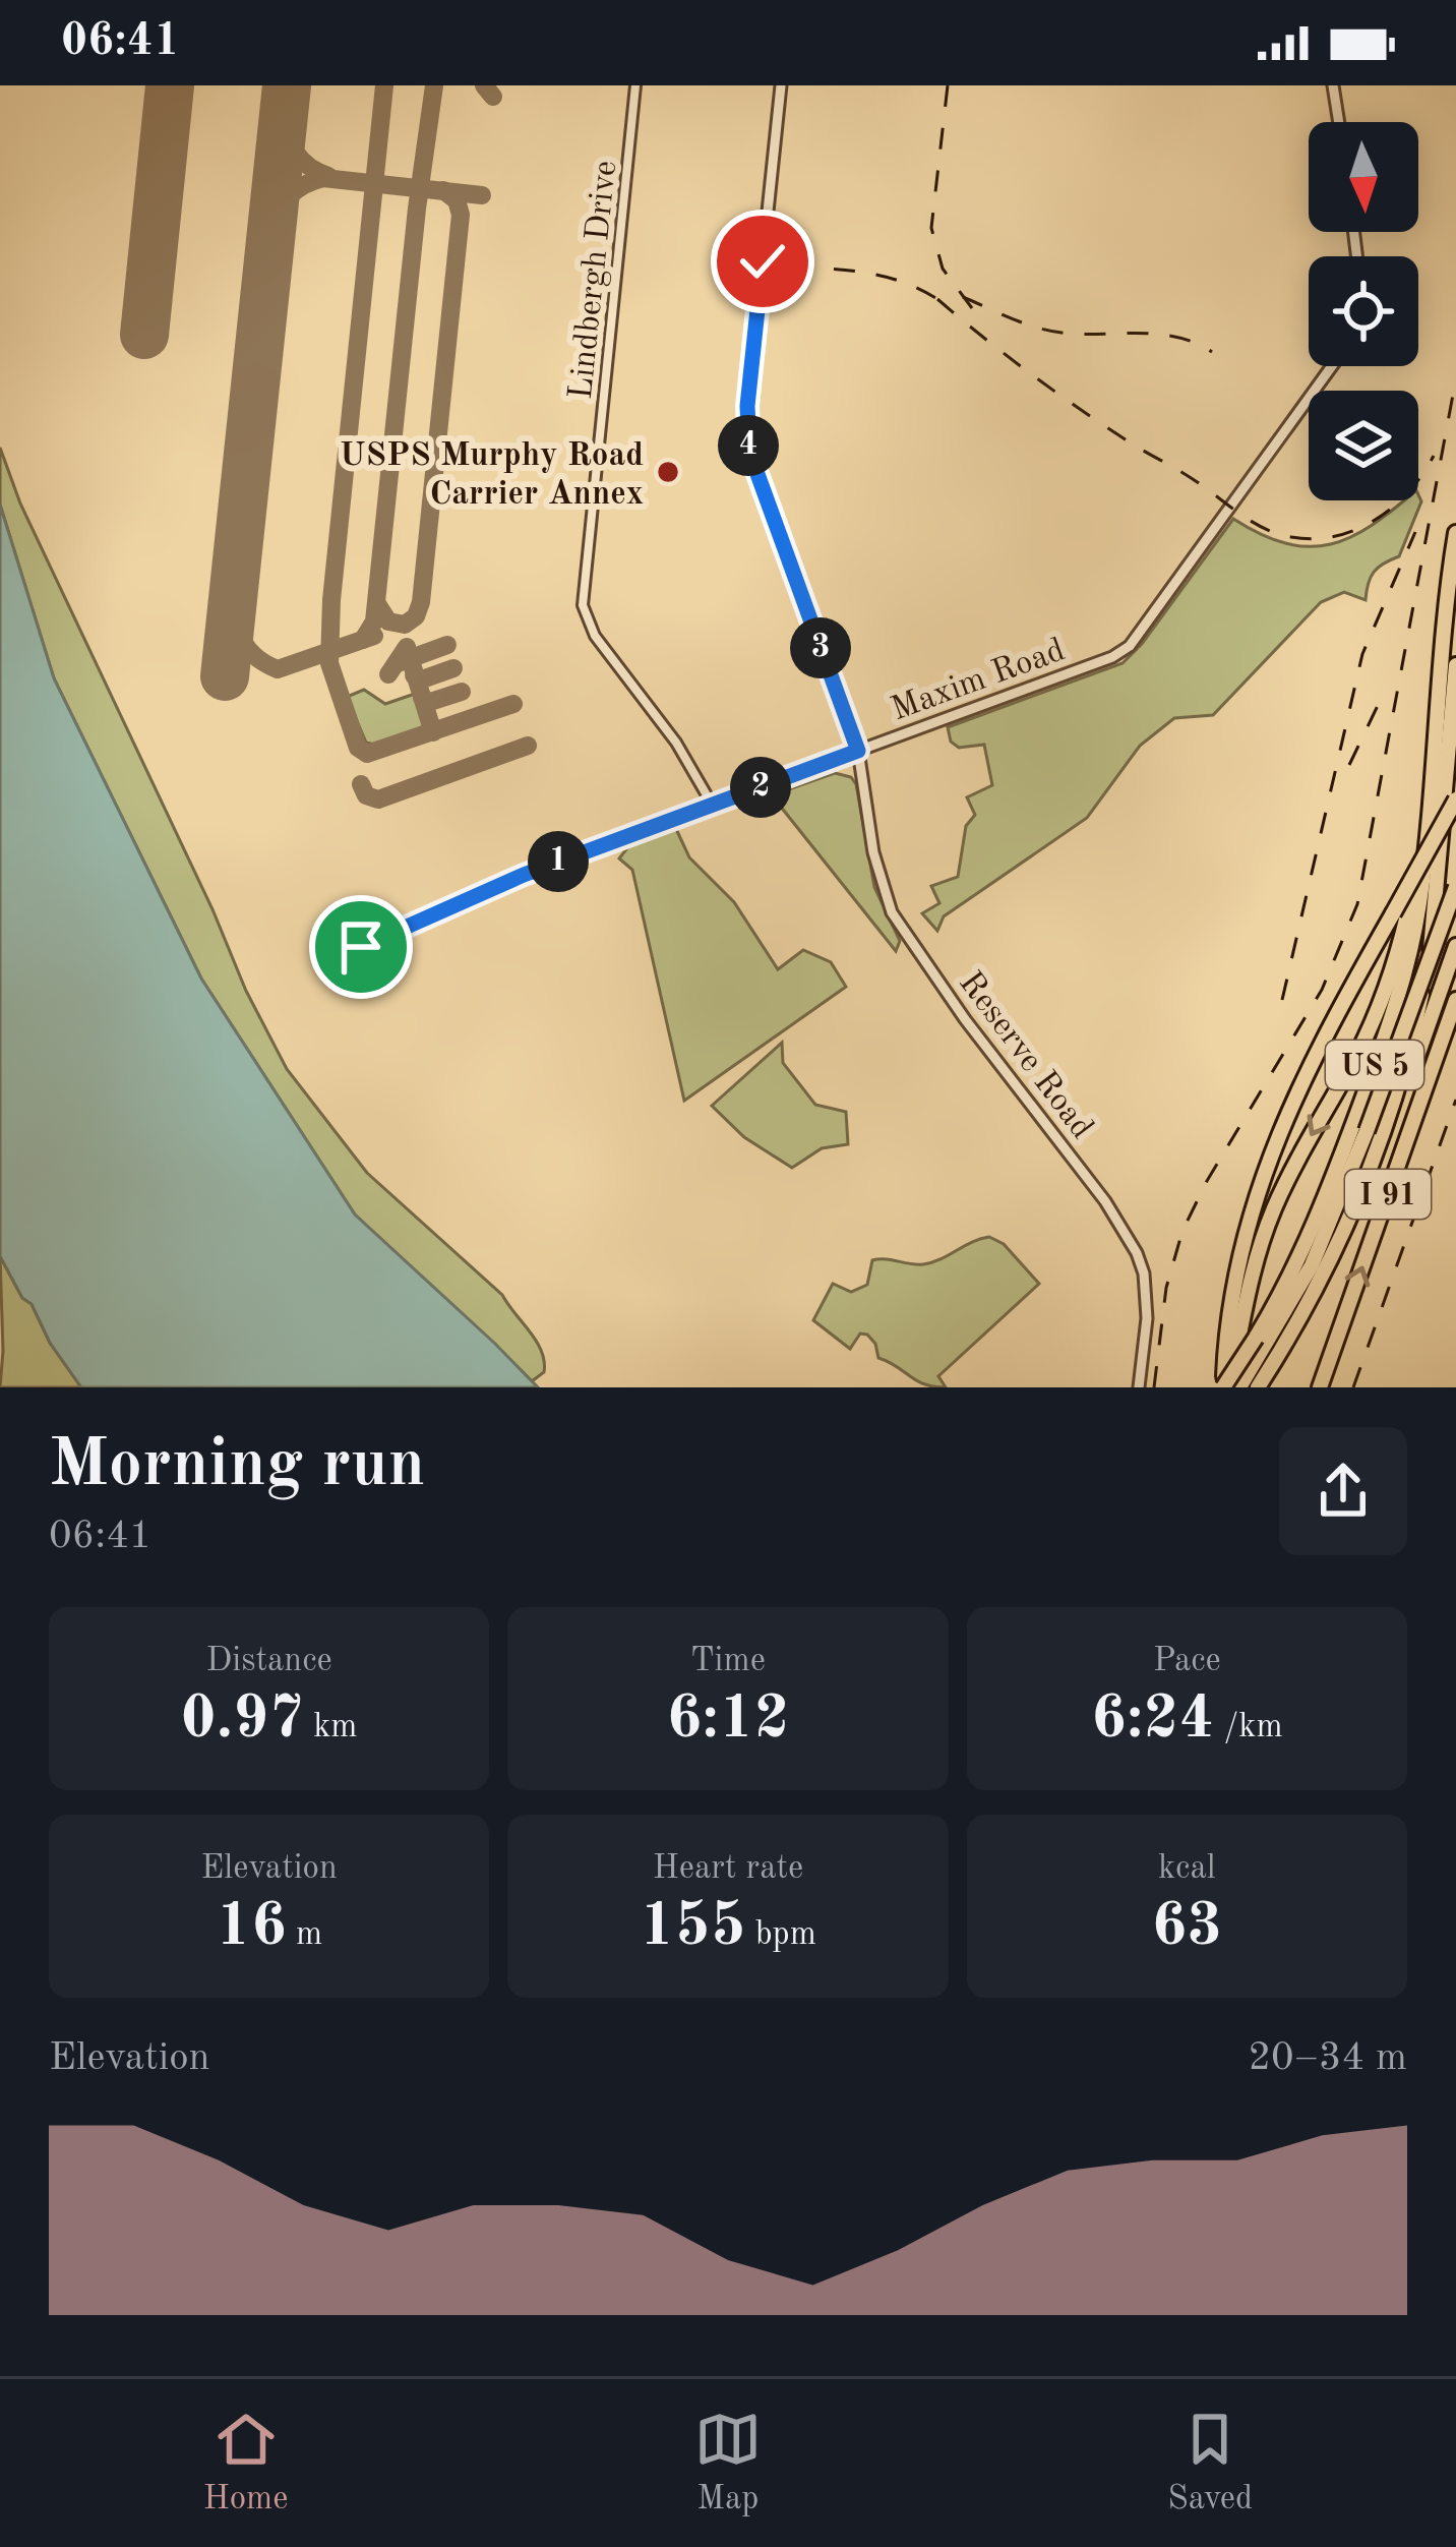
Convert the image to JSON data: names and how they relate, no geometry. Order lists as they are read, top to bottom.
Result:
{
  "streets": {
    "highway": ["US 5", "I 91"],
    "street": ["Lindbergh Drive", "Maxim Road", "Reserve Road"]
  },
  "crossings": [
    ["Lindbergh Drive", "Maxim Road"],
    ["Maxim Road", "Reserve Road"]
  ],
  "places": ["USPS Murphy Road Carrier Annex"],
  "north": "bottom",
  "page": {
    "status": "06:41",
    "pins": [
      "4",
      "3",
      "2",
      "1"
    ],
    "heading": ["Morning run", "06:41"],
    "stats": [
      ["Distance", "0.97 km"],
      ["Time", "6:12"],
      ["Pace", "6:24 /km"],
      ["Elevation", "16 m"],
      ["Heart rate", "155 bpm"],
      ["kcal", "63"]
    ],
    "chart": ["Elevation", "20–34 m"],
    "tabs": ["Home", "Map", "Saved"]
  }
}
